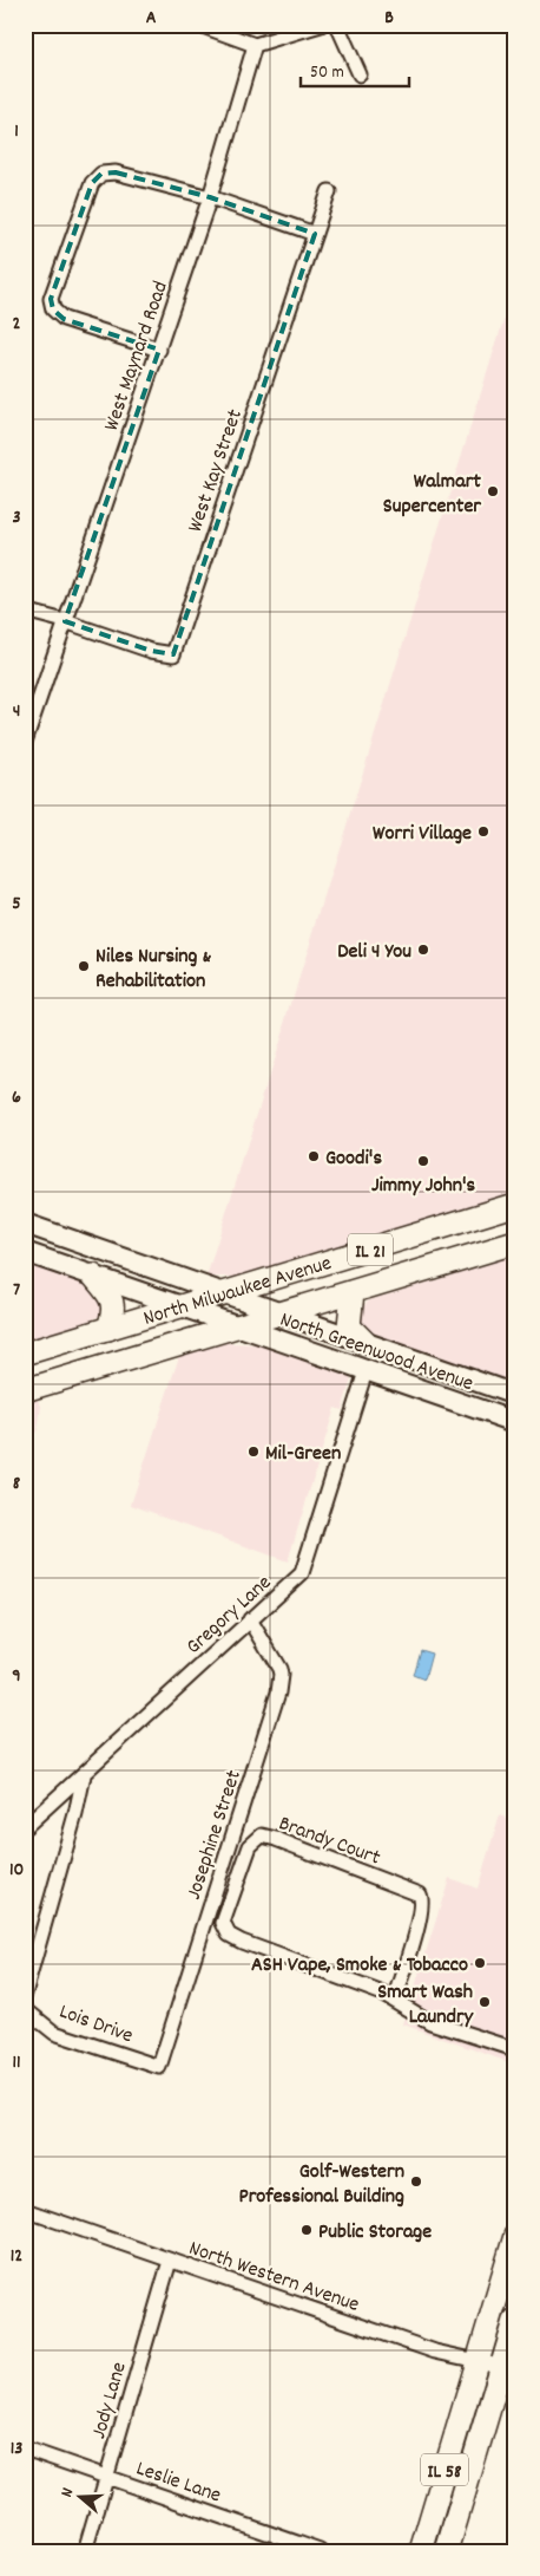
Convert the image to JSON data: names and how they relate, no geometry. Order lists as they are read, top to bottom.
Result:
{
  "streets": {
    "main road": [
      "IL 21",
      "North Milwaukee Avenue",
      "North Greenwood Avenue",
      "IL 58"
    ],
    "street": [
      "West Maynard Road",
      "West Kay Street",
      "Gregory Lane",
      "Josephine Street",
      "Brandy Court",
      "Lois Drive",
      "North Western Avenue",
      "Jody Lane",
      "Leslie Lane"
    ]
  },
  "crossings": [
    ["West Maynard Road", "West Kay Street"],
    ["North Milwaukee Avenue", "North Greenwood Avenue"],
    ["North Greenwood Avenue", "Gregory Lane"],
    ["Gregory Lane", "Josephine Street"],
    ["Josephine Street", "Lois Drive"],
    ["North Western Avenue", "Jody Lane"],
    ["North Western Avenue", "IL 58"],
    ["Jody Lane", "Leslie Lane"]
  ],
  "places": [
    "Walmart Supercenter",
    "Worri Village",
    "Deli 4 You",
    "Niles Nursing & Rehabilitation",
    "Goodi's",
    "Jimmy John's",
    "Mil-Green",
    "ASH Vape, Smoke & Tobacco",
    "Smart Wash Laundry",
    "Golf-Western Professional Building",
    "Public Storage"
  ],
  "scale_bar": "50 m",
  "north": "left",
  "grid": {
    "columns": ["A", "B"],
    "rows": [
      "1",
      "2",
      "3",
      "4",
      "5",
      "6",
      "7",
      "8",
      "9",
      "10",
      "11",
      "12",
      "13"
    ]
  }
}
